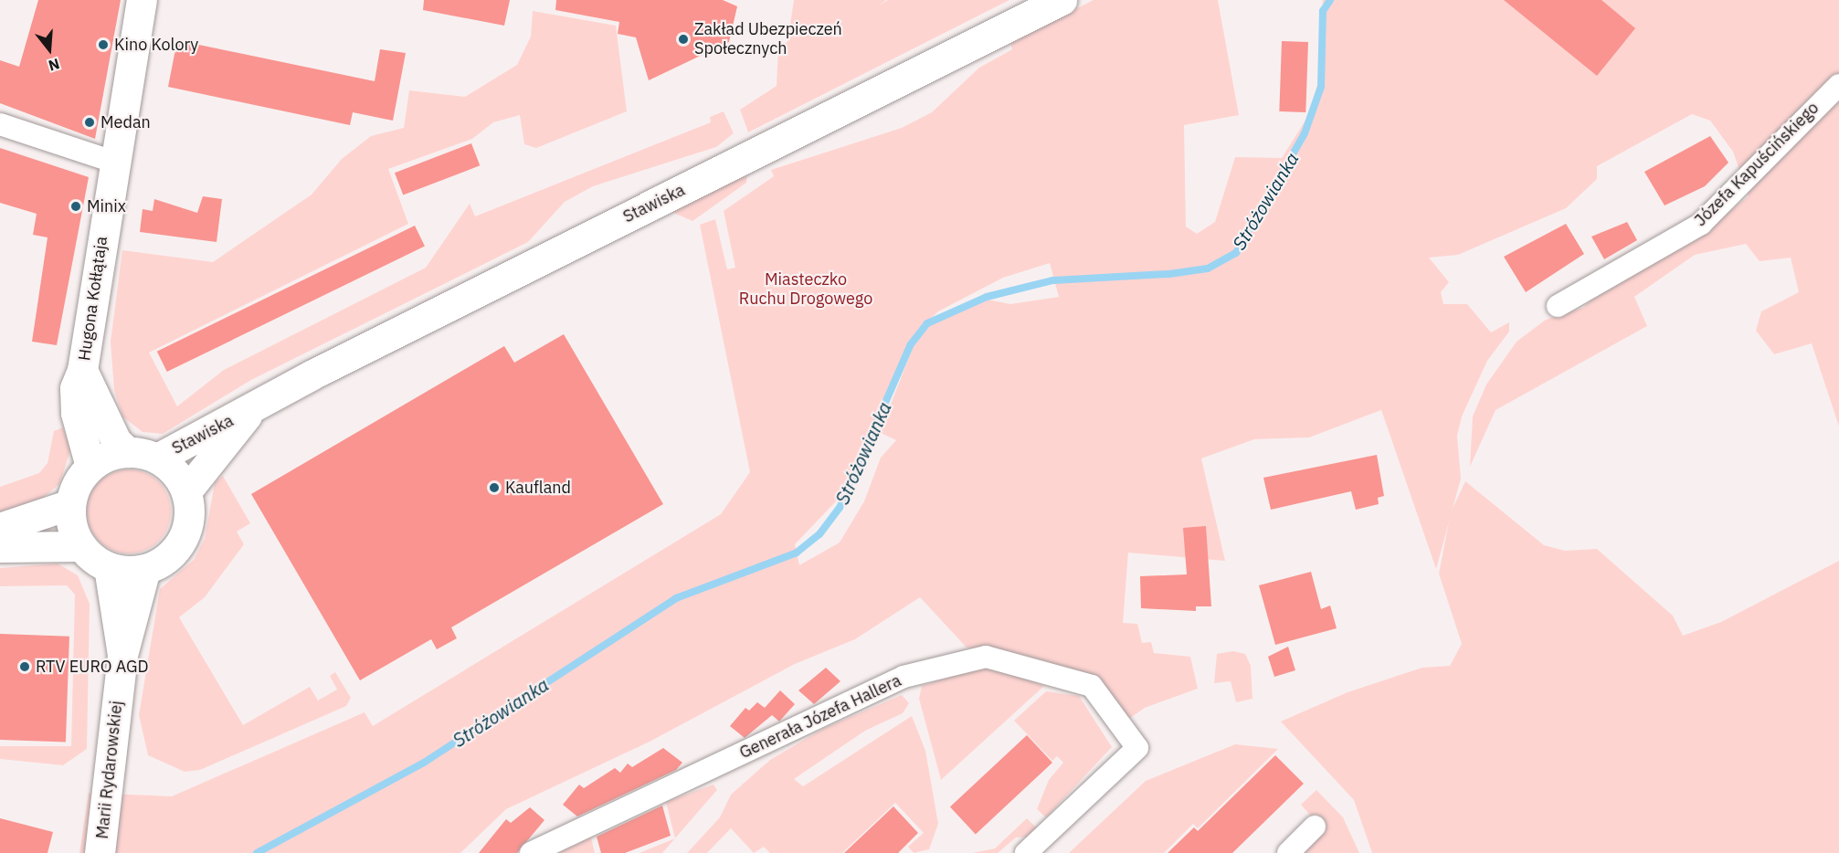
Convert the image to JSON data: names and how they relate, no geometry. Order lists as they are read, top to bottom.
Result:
{
  "streets": {
    "main road": ["Stawiska", "Hugona Kołłątaja", "Marii Rydarowskiej"],
    "street": ["Józefa Kapuścińskiego", "Generała Józefa Hallera"]
  },
  "crossings": [
    ["Stawiska", "Hugona Kołłątaja"],
    ["Stawiska", "Marii Rydarowskiej"],
    ["Hugona Kołłątaja", "Marii Rydarowskiej"]
  ],
  "water": ["Stróżowianka"],
  "parks": ["Miasteczko Ruchu Drogowego"],
  "places": [
    "Zakład Ubezpieczeń Społecznych",
    "Kino Kolory",
    "Medan",
    "Minix",
    "Kaufland",
    "RTV EURO AGD"
  ],
  "north": "bottom"
}
